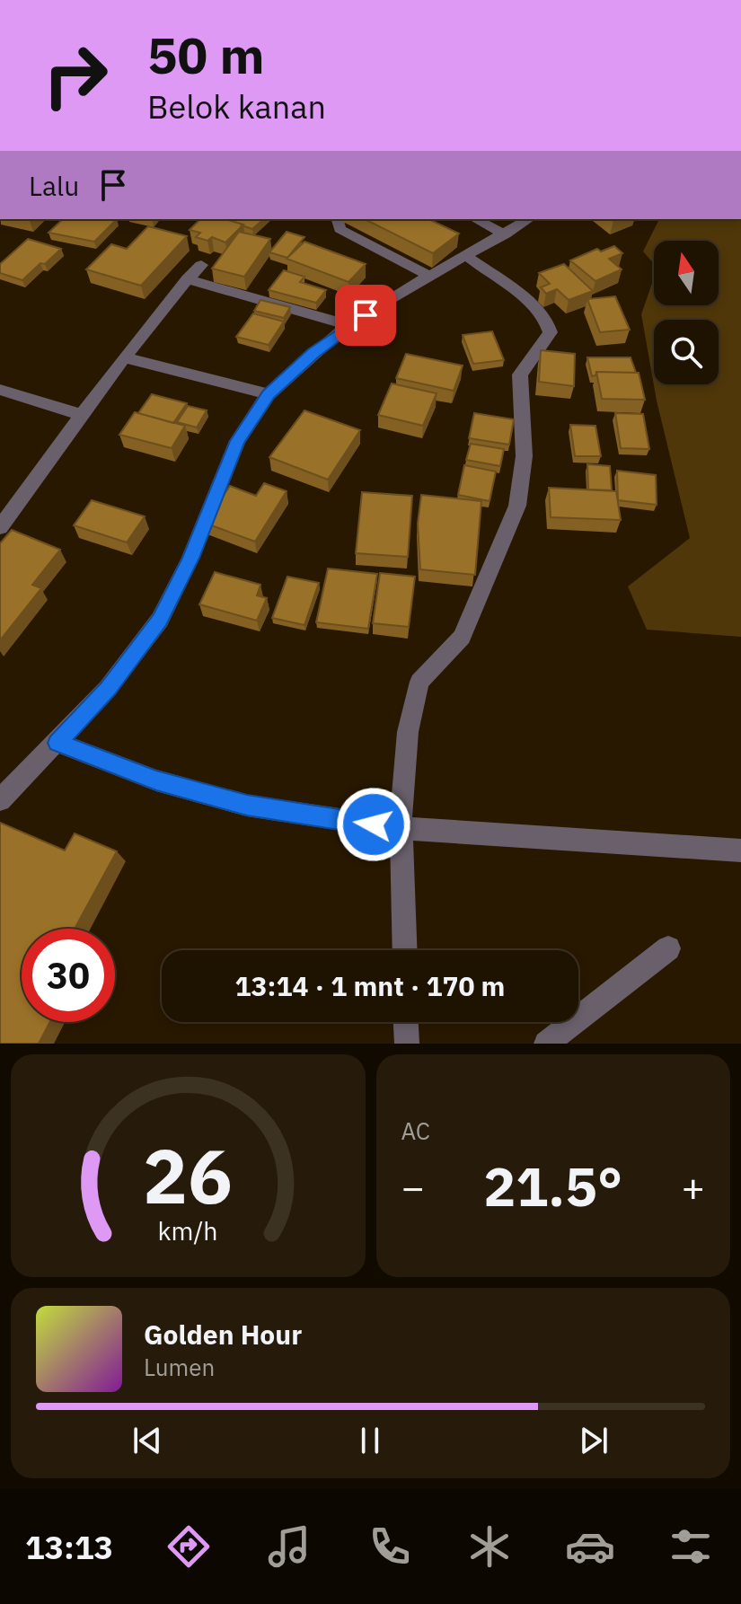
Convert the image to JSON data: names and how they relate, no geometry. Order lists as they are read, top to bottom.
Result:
{
  "north": "top",
  "page": {
    "turn": ["50 m", "Belok kanan"],
    "then": "Lalu",
    "limit": "30",
    "trip": "13:14 · 1 mnt · 170 m",
    "tile": "AC",
    "heat": ["−", "21.5°", "+"],
    "song": ["Golden Hour", "Lumen"],
    "tabs": "13:13",
    "gauge": ["26", "km/h"]
  }
}
